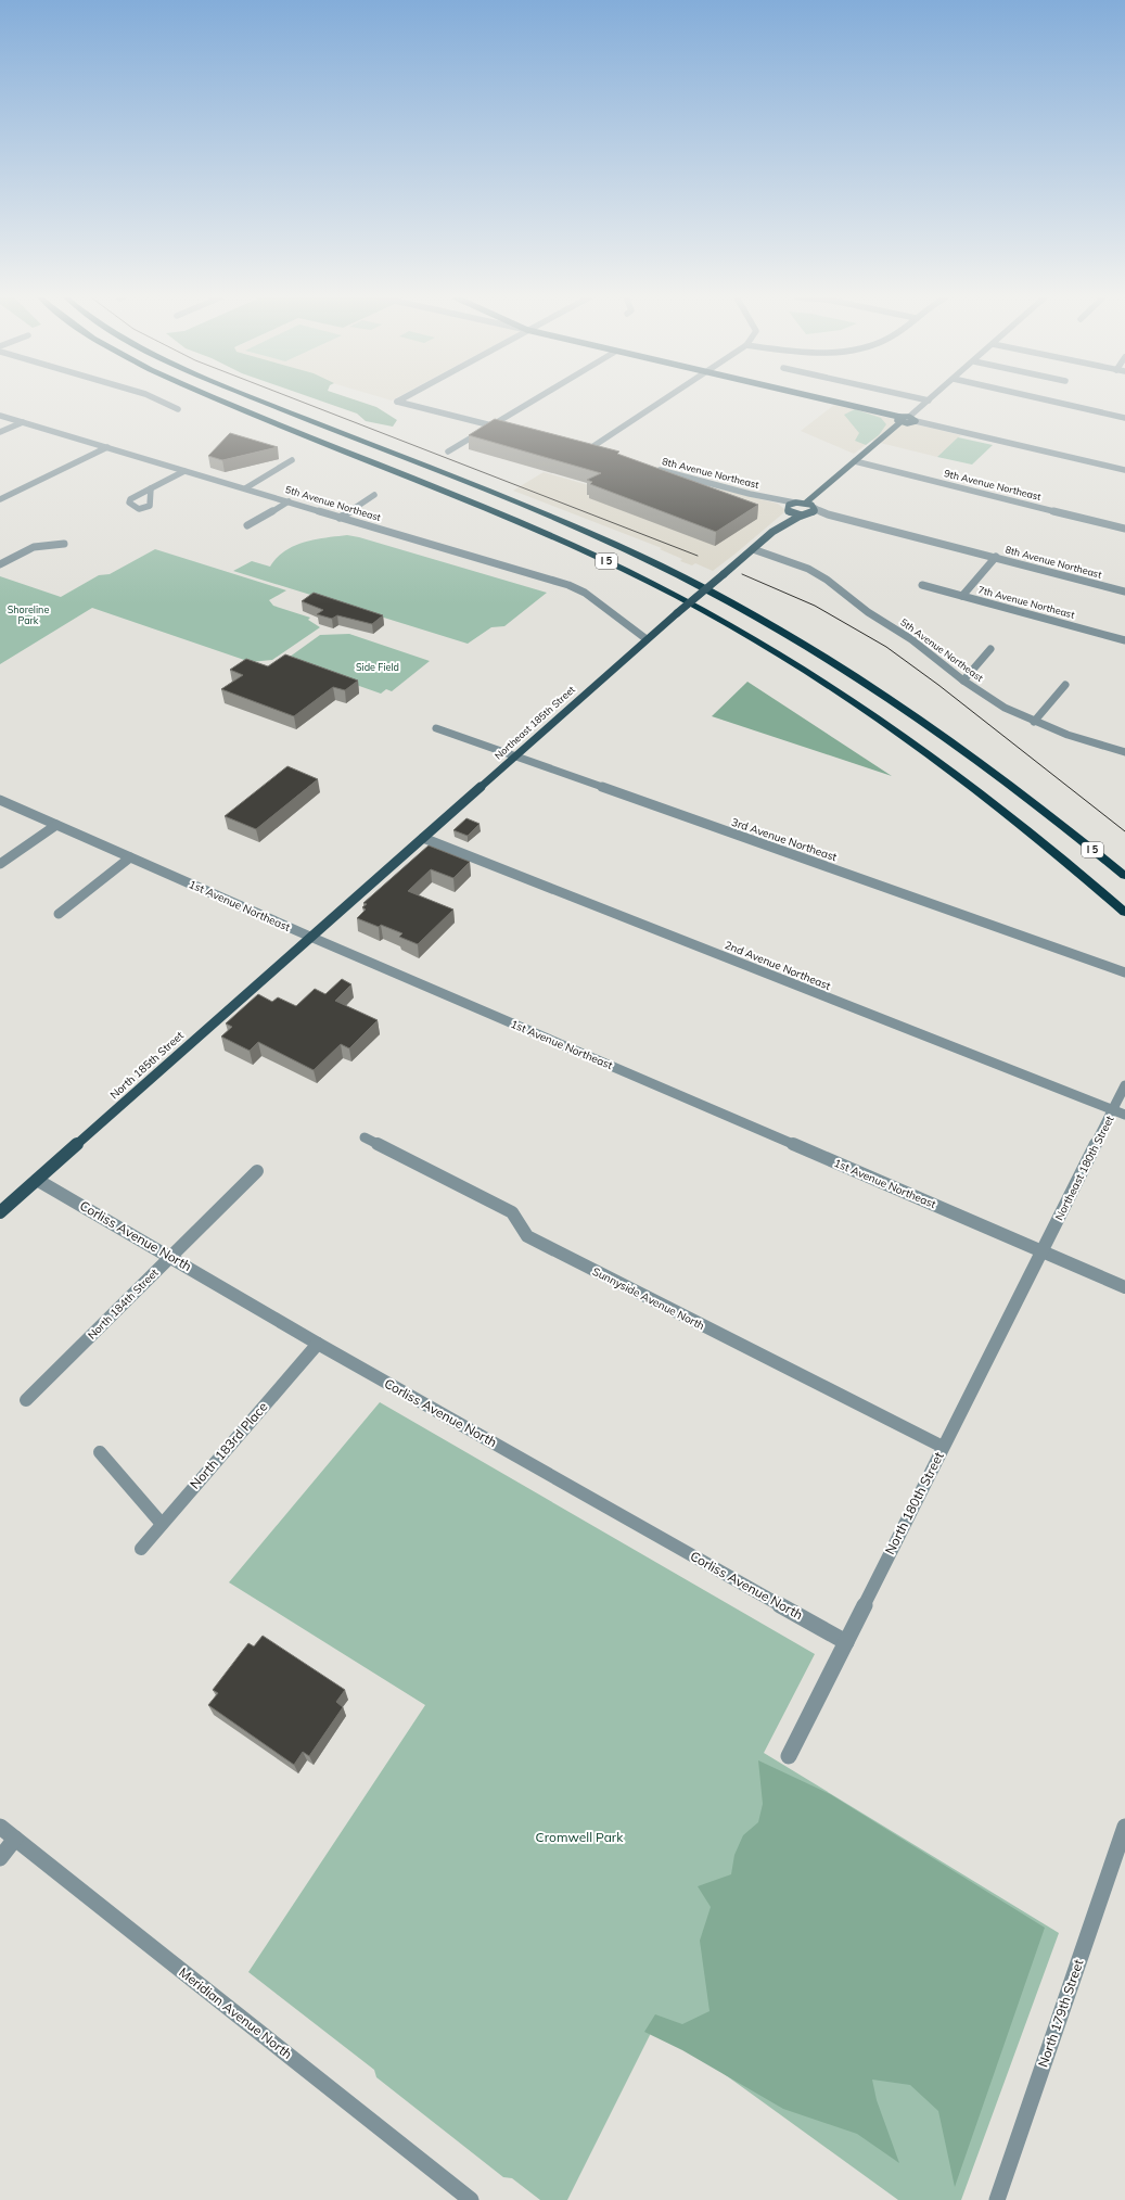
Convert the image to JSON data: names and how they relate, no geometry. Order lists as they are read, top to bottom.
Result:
{
  "streets": {
    "highway": ["I 5"],
    "main road": ["Northeast 185th Street", "North 185th Street"],
    "street": [
      "8th Avenue Northeast",
      "9th Avenue Northeast",
      "5th Avenue Northeast",
      "7th Avenue Northeast",
      "3rd Avenue Northeast",
      "1st Avenue Northeast",
      "2nd Avenue Northeast",
      "Northeast 180th Street",
      "Corliss Avenue North",
      "Sunnyside Avenue North",
      "North 184th Street",
      "North 183rd Place",
      "North 180th Street",
      "Meridian Avenue North",
      "North 179th Street"
    ]
  },
  "crossings": [
    ["8th Avenue Northeast", "Northeast 185th Street"],
    ["5th Avenue Northeast", "Northeast 185th Street"],
    ["Northeast 185th Street", "3rd Avenue Northeast"],
    ["Northeast 185th Street", "1st Avenue Northeast"],
    ["Northeast 185th Street", "2nd Avenue Northeast"],
    ["Northeast 185th Street", "North 185th Street"],
    ["1st Avenue Northeast", "North 185th Street"],
    ["1st Avenue Northeast", "Northeast 180th Street"],
    ["1st Avenue Northeast", "North 180th Street"],
    ["2nd Avenue Northeast", "Northeast 180th Street"],
    ["North 185th Street", "Corliss Avenue North"],
    ["Northeast 180th Street", "North 180th Street"],
    ["Corliss Avenue North", "North 184th Street"],
    ["Corliss Avenue North", "North 183rd Place"],
    ["Corliss Avenue North", "North 180th Street"],
    ["Sunnyside Avenue North", "North 180th Street"]
  ],
  "parks": ["Shoreline Park", "Side Field", "Cromwell Park"]
}
